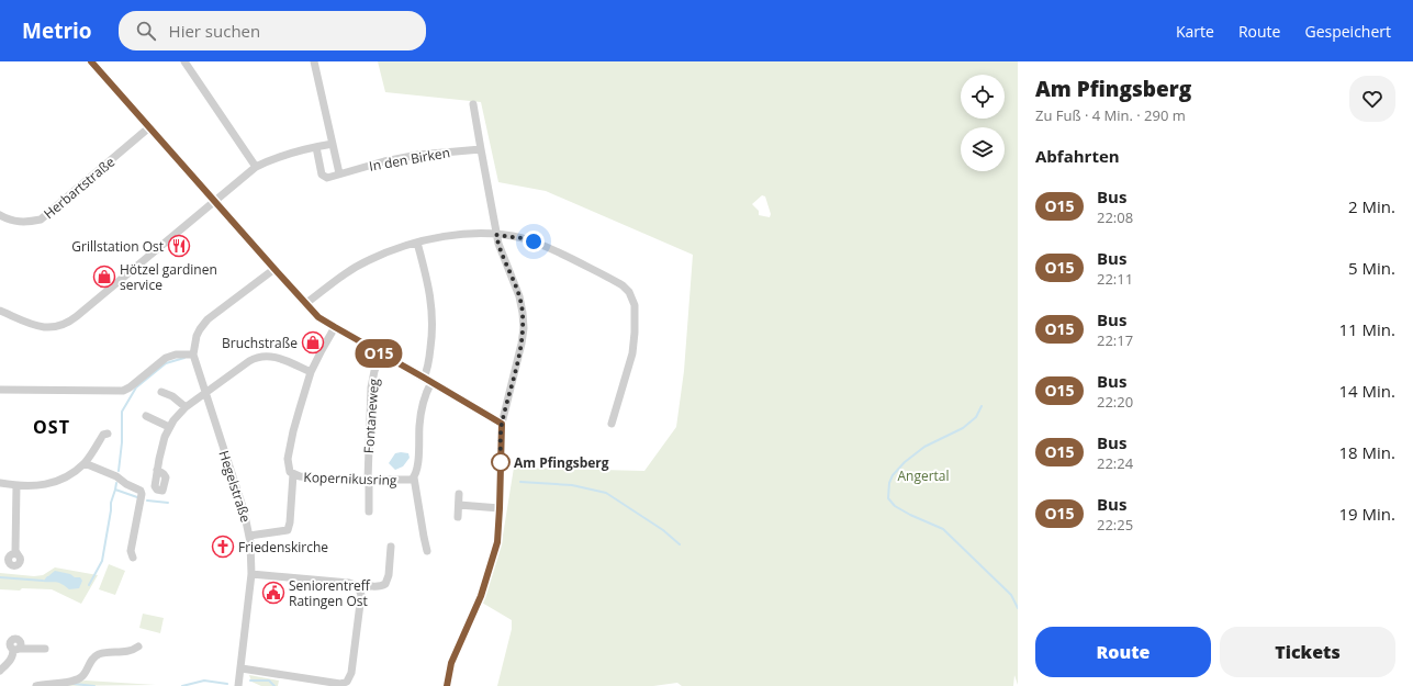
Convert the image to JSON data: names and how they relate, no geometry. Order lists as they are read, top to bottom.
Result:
{
  "streets": {
    "street": [
      "In den Birken",
      "Herbartstraße",
      "Fontaneweg",
      "Kopernikusring",
      "Hegelstraße"
    ]
  },
  "crossings": [
    ["Fontaneweg", "Kopernikusring"]
  ],
  "districts": ["OST"],
  "parks": ["Angertal"],
  "places": {
    "restaurant": ["Grillstation Ost"],
    "shop": ["Hötzel gardinen service", "Bruchstraße"],
    "other": ["Am Pfingsberg"],
    "church": ["Friedenskirche"],
    "public building": ["Seniorentreff Ratingen Ost"]
  },
  "lines": ["bus line O15"],
  "page": {
    "header": "Metrio",
    "search": "Hier suchen",
    "nav": ["Karte", "Route", "Gespeichert"],
    "on_map": "O15",
    "heading": [
      ["Am Pfingsberg", "Zu Fuß · 4 Min. · 290 m"],
      "Abfahrten"
    ],
    "list": [
      {
        "mark": "O15",
        "name": "Bus",
        "note": "22:08",
        "value": "2 Min."
      },
      {
        "mark": "O15",
        "name": "Bus",
        "note": "22:11",
        "value": "5 Min."
      },
      {
        "mark": "O15",
        "name": "Bus",
        "note": "22:17",
        "value": "11 Min."
      },
      {
        "mark": "O15",
        "name": "Bus",
        "note": "22:20",
        "value": "14 Min."
      },
      {
        "mark": "O15",
        "name": "Bus",
        "note": "22:24",
        "value": "18 Min."
      },
      {
        "mark": "O15",
        "name": "Bus",
        "note": "22:25",
        "value": "19 Min."
      }
    ],
    "buttons": ["Route", "Tickets"]
  }
}
